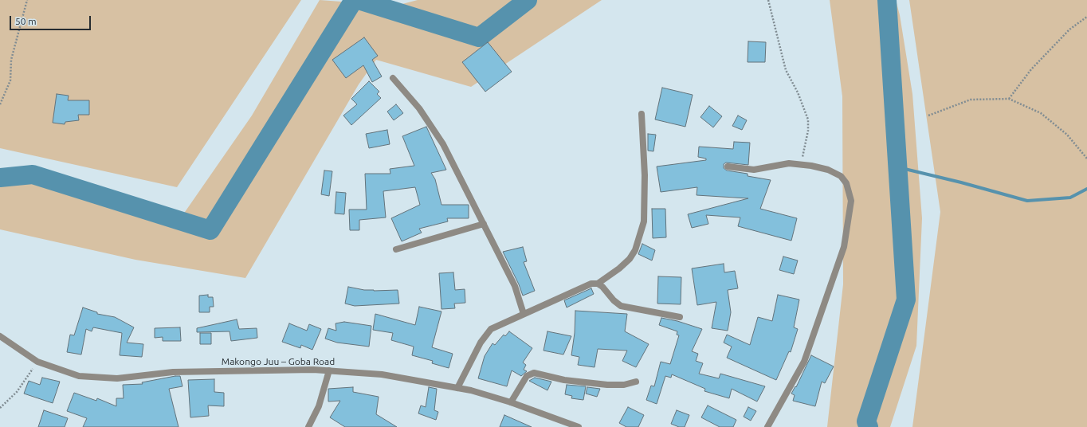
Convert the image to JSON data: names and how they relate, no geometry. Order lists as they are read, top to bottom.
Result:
{
  "streets": {
    "street": ["Makongo Juu – Goba Road"]
  },
  "scale_bar": "50 m"
}
